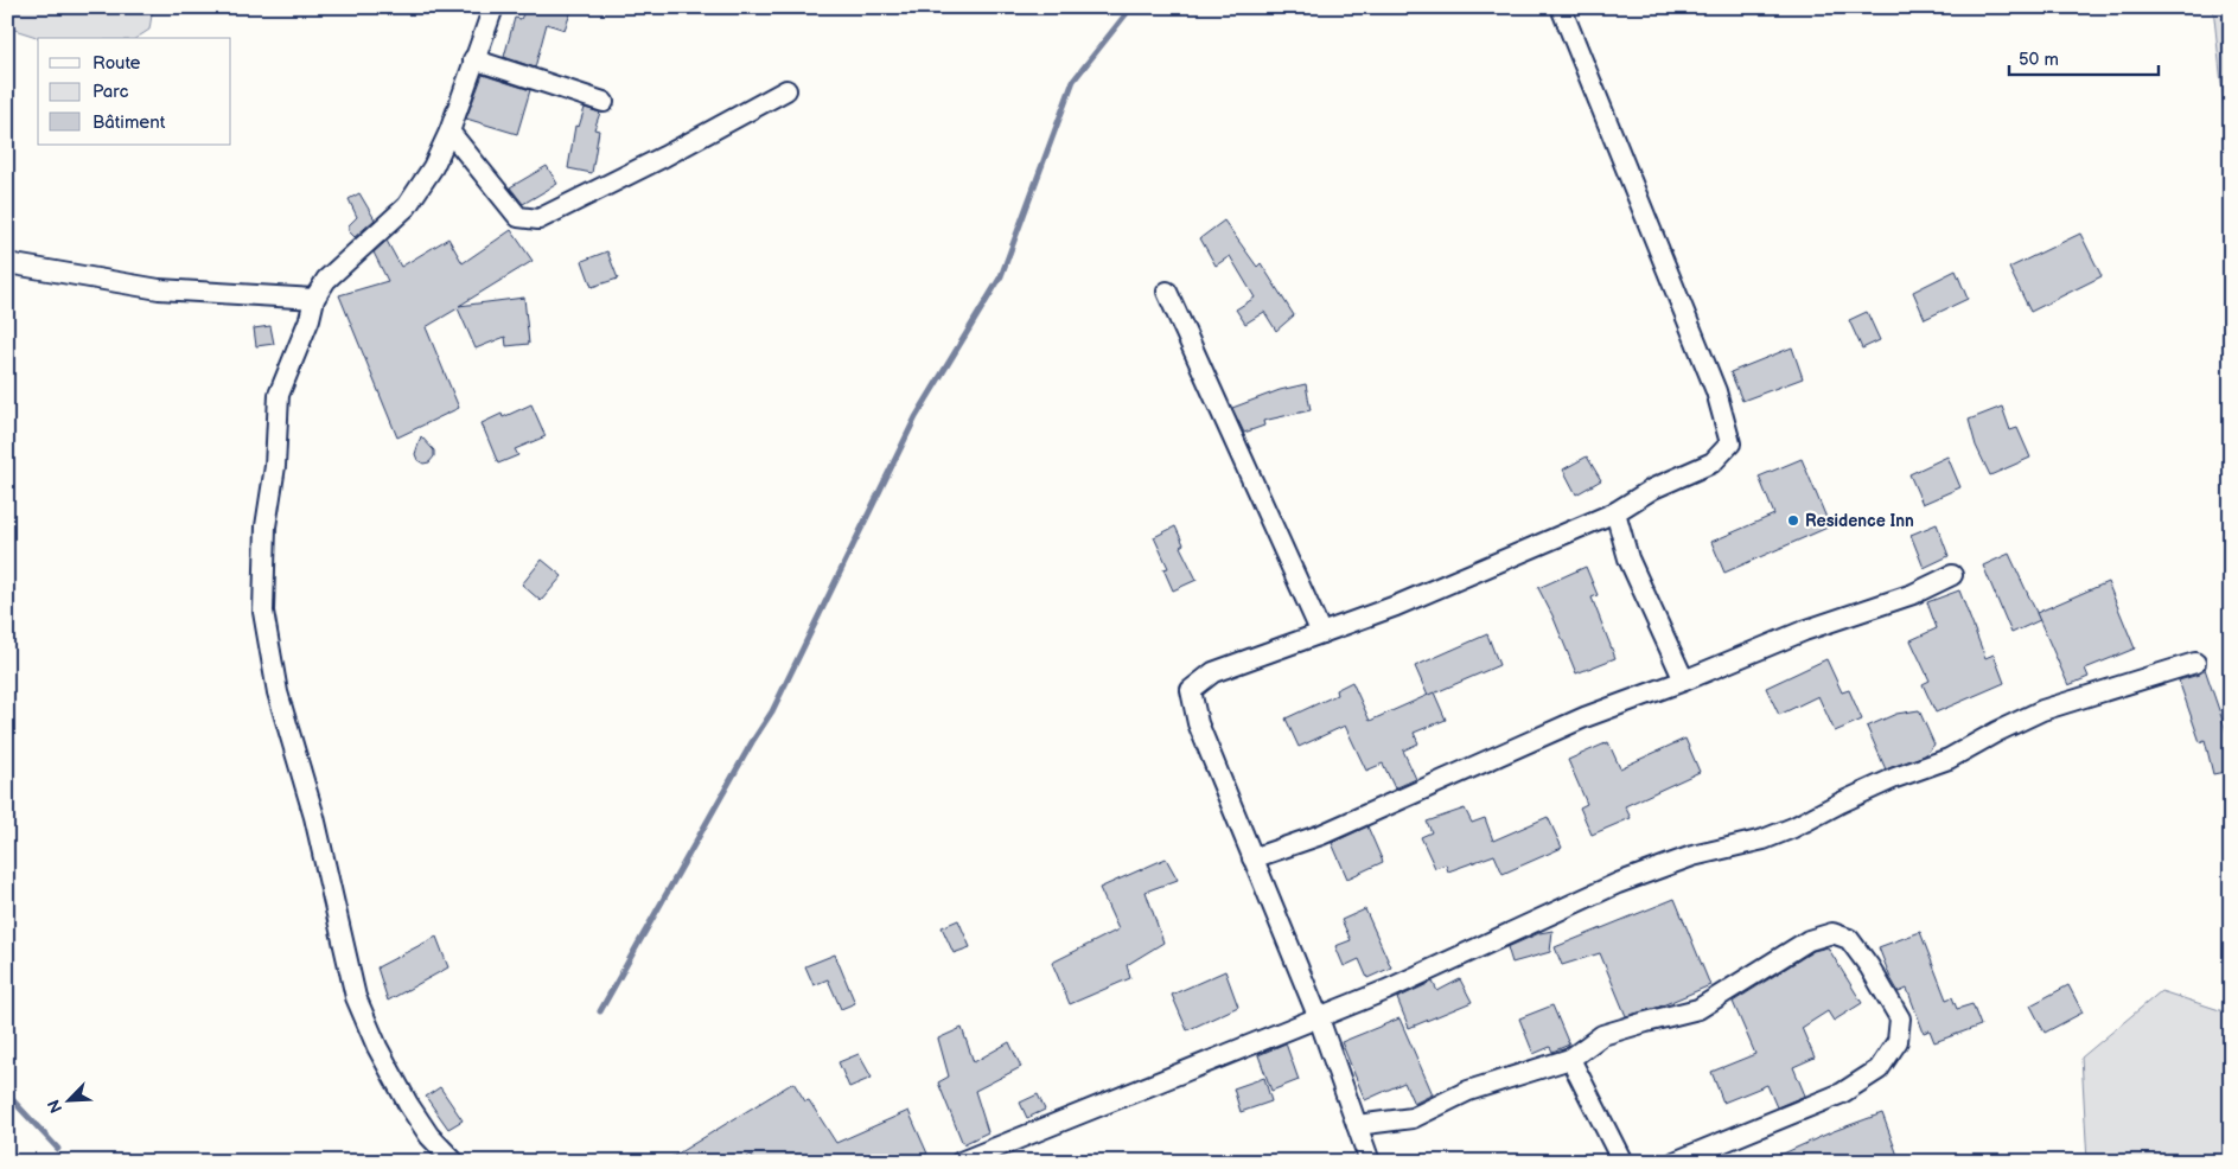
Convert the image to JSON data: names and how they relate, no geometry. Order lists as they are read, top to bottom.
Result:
{
  "places": ["Residence Inn"],
  "legend": ["Route", "Parc", "Bâtiment"],
  "scale_bar": "50 m",
  "north": "bottom left"
}
